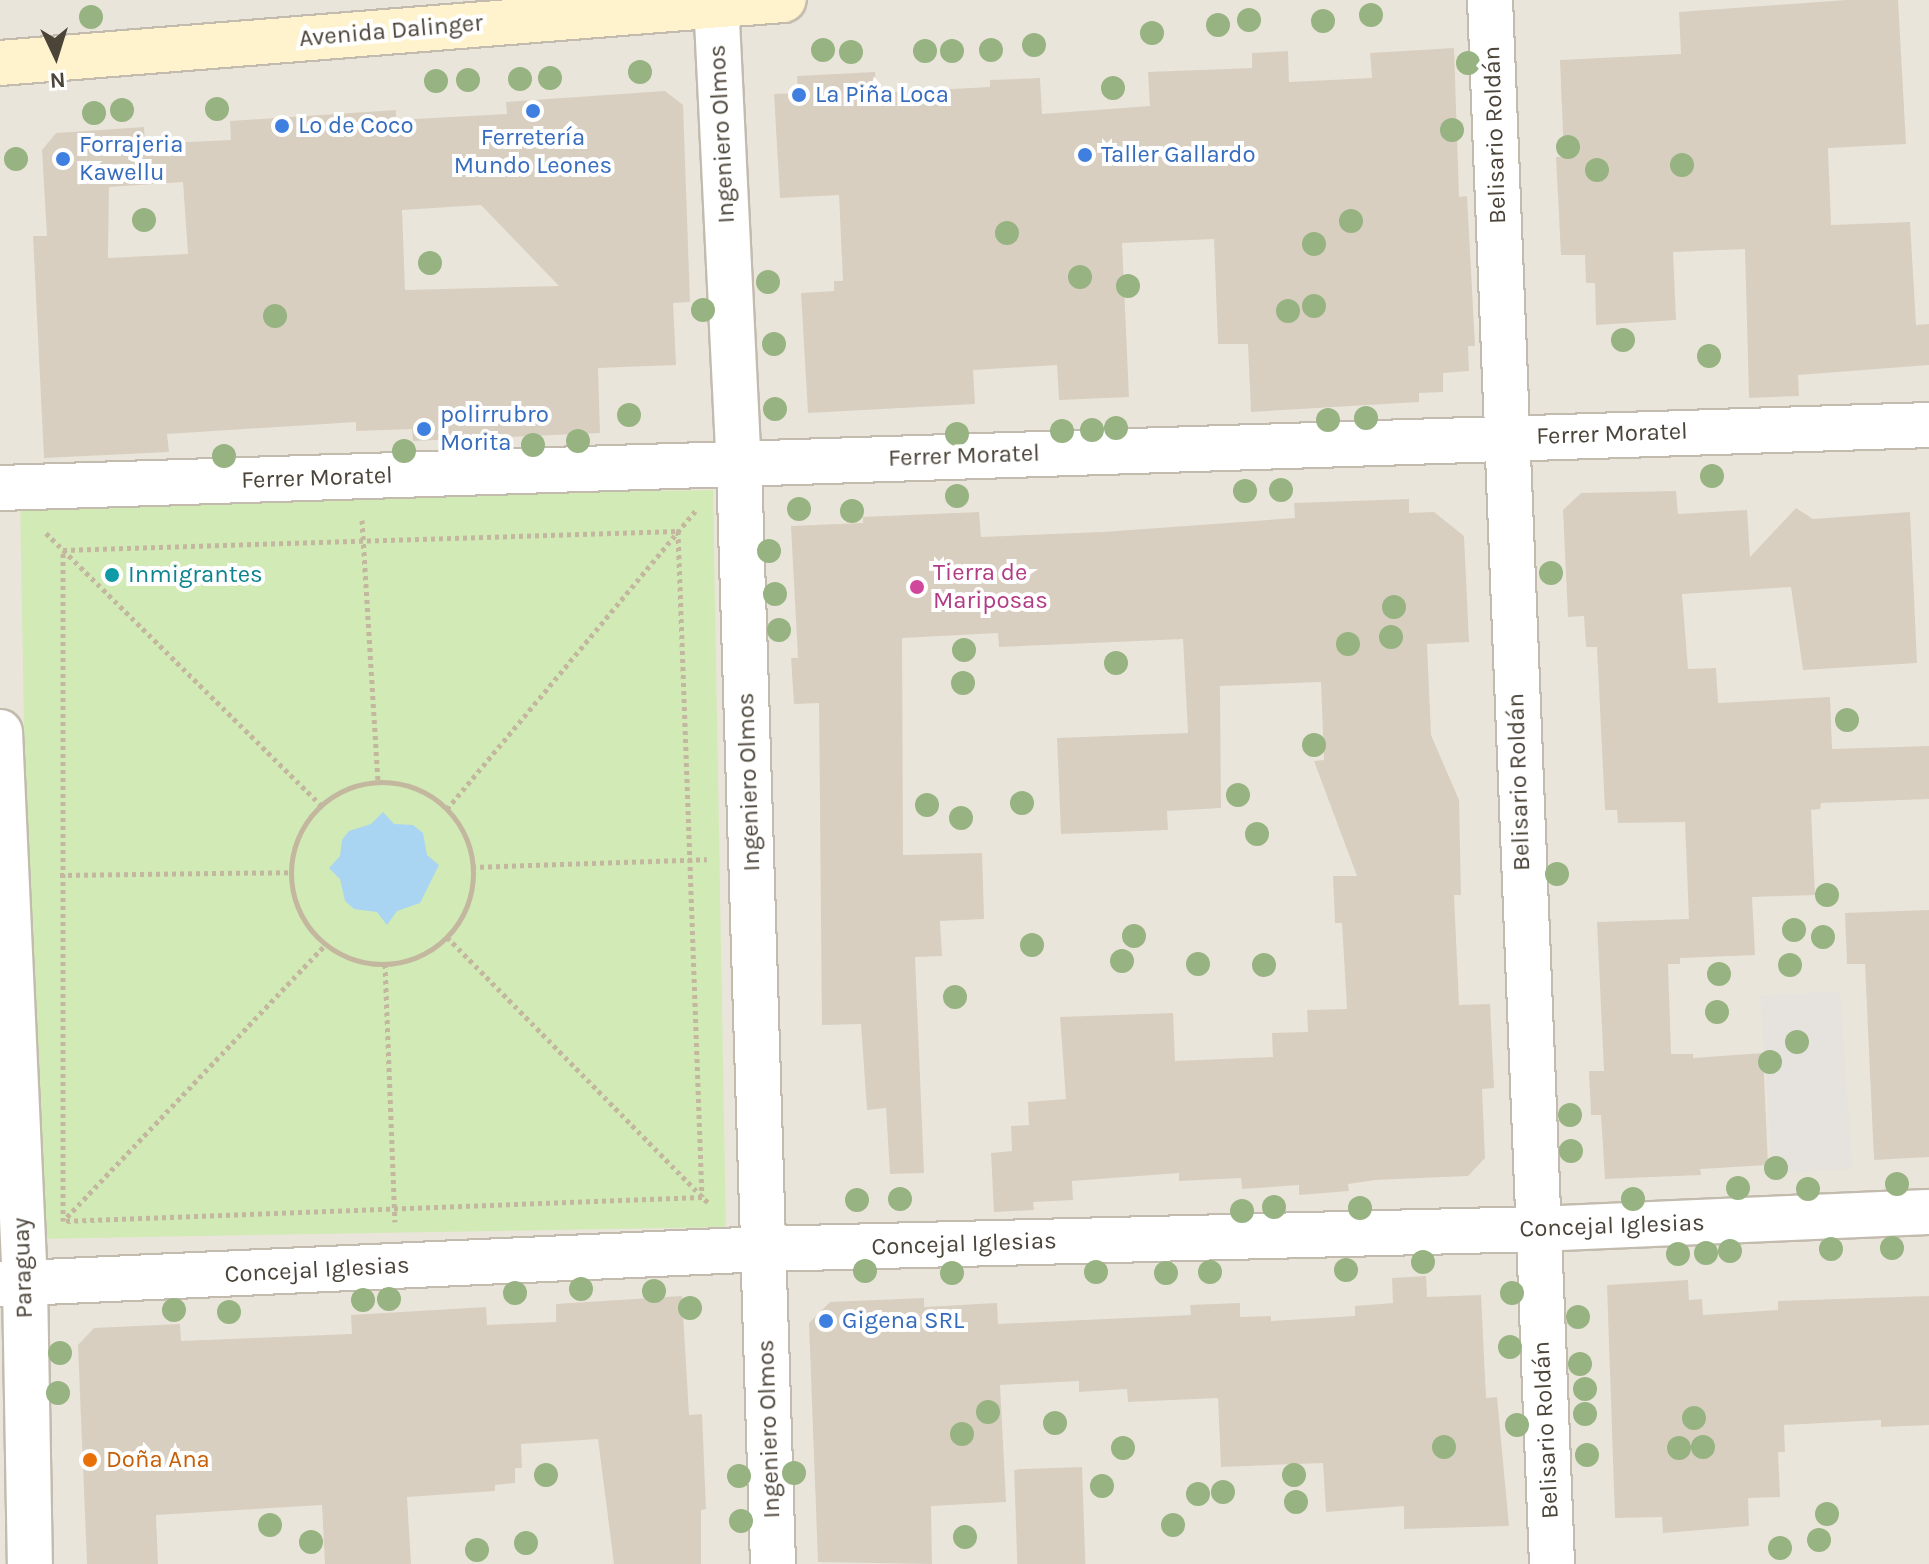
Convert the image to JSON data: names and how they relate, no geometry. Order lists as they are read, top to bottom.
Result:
{
  "streets": {
    "street": [
      "Avenida Dalinger",
      "Ingeniero Olmos",
      "Belisario Roldán",
      "Ferrer Moratel",
      "Concejal Iglesias",
      "Paraguay"
    ]
  },
  "crossings": [
    ["Avenida Dalinger", "Ingeniero Olmos"],
    ["Ingeniero Olmos", "Ferrer Moratel"],
    ["Ingeniero Olmos", "Concejal Iglesias"],
    ["Belisario Roldán", "Ferrer Moratel"],
    ["Belisario Roldán", "Concejal Iglesias"],
    ["Concejal Iglesias", "Paraguay"]
  ],
  "places": [
    "La Piña Loca",
    "Ferretería Mundo Leones",
    "Lo de Coco",
    "Taller Gallardo",
    "Forrajeria Kawellu",
    "polirrubro Morita",
    "Inmigrantes",
    "Tierra de Mariposas",
    "Gigena SRL",
    "Doña Ana"
  ],
  "north": "bottom"
}
